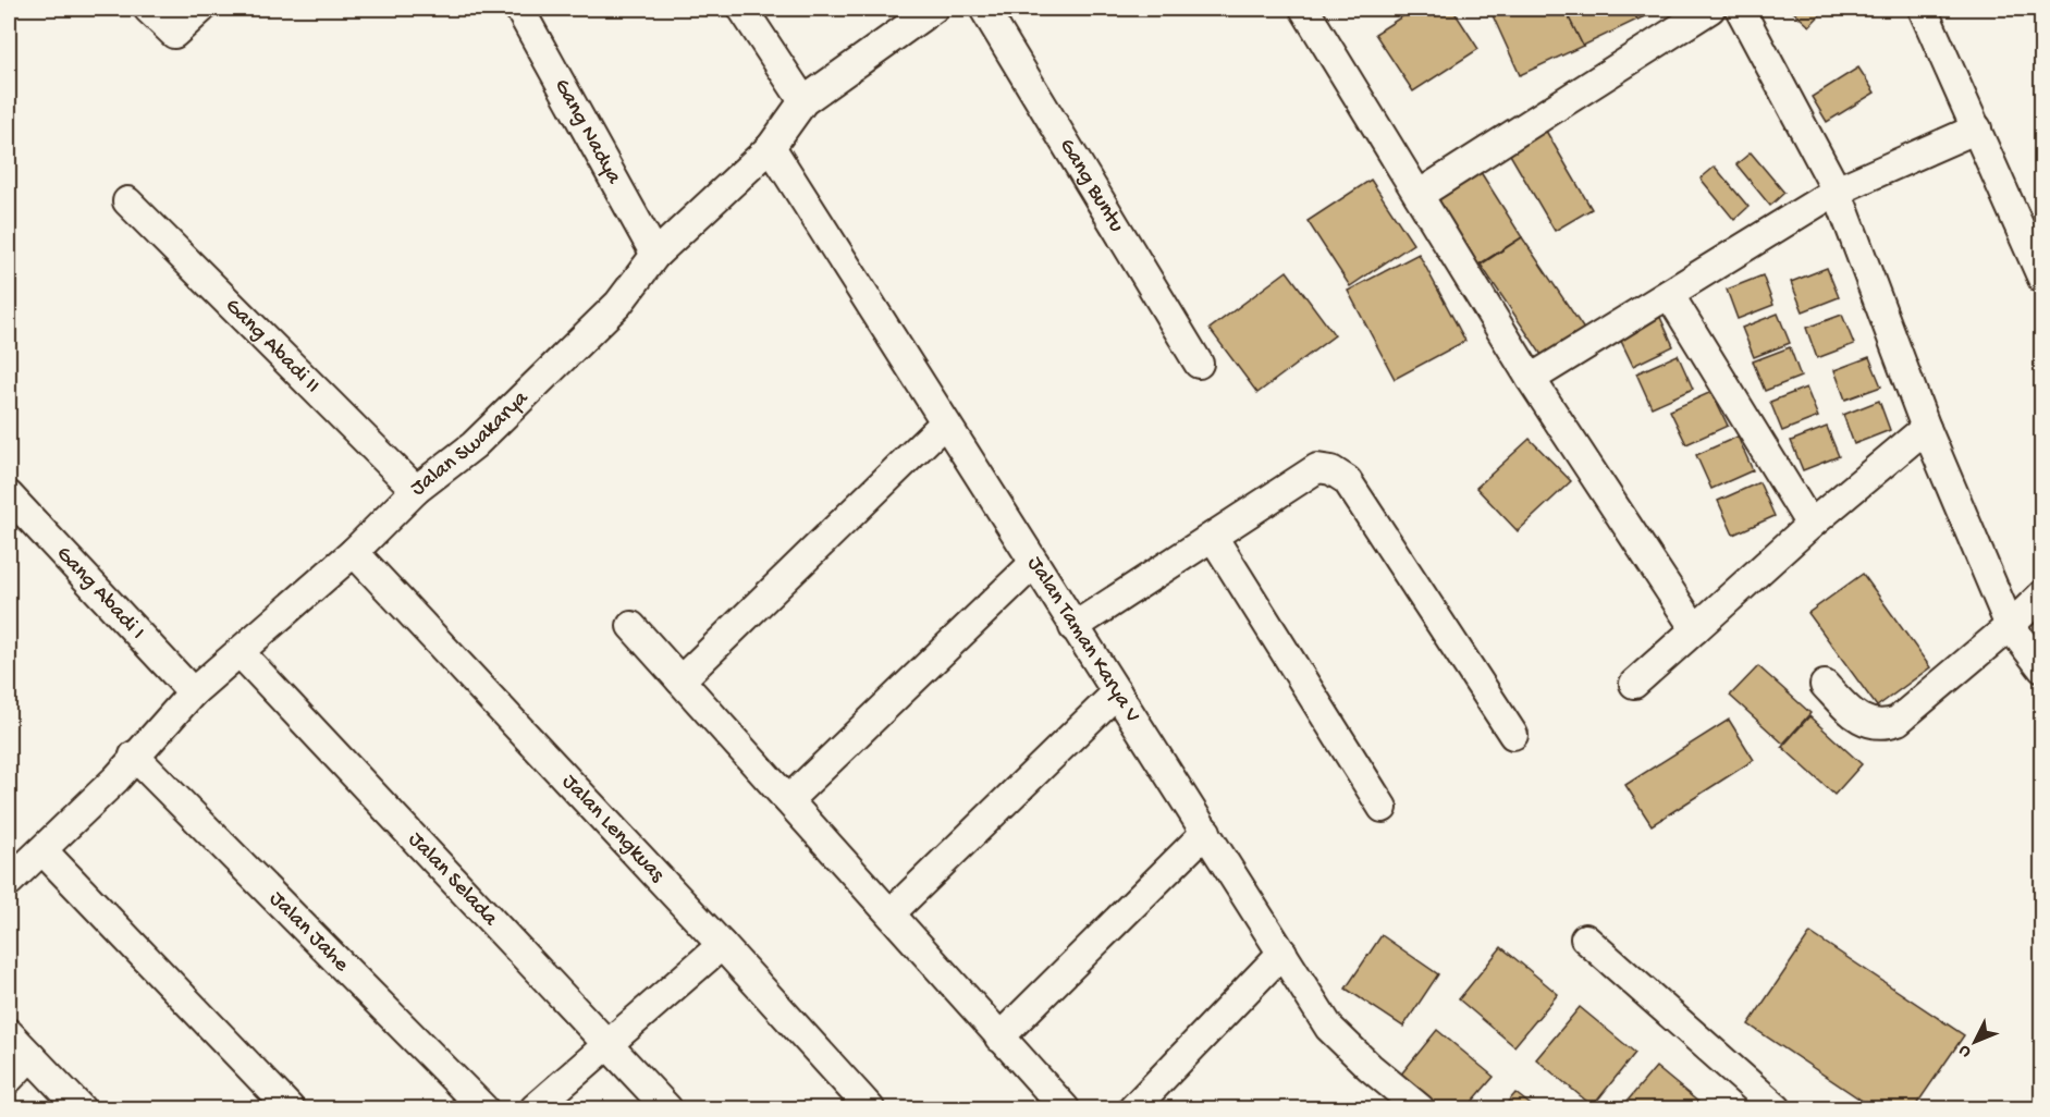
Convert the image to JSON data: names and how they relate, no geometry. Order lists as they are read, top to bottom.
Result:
{
  "streets": {
    "street": [
      "Gang Nadya",
      "Gang Buntu",
      "Gang Abadi II",
      "Jalan Swakarya",
      "Gang Abadi I",
      "Jalan Taman Karya V",
      "Jalan Lengkuas",
      "Jalan Selada",
      "Jalan Jahe"
    ]
  },
  "crossings": [
    ["Gang Nadya", "Jalan Swakarya"],
    ["Gang Abadi II", "Jalan Swakarya"],
    ["Jalan Swakarya", "Gang Abadi I"],
    ["Jalan Swakarya", "Jalan Taman Karya V"],
    ["Jalan Swakarya", "Jalan Lengkuas"],
    ["Jalan Swakarya", "Jalan Selada"],
    ["Jalan Swakarya", "Jalan Jahe"]
  ],
  "north": "bottom left"
}
